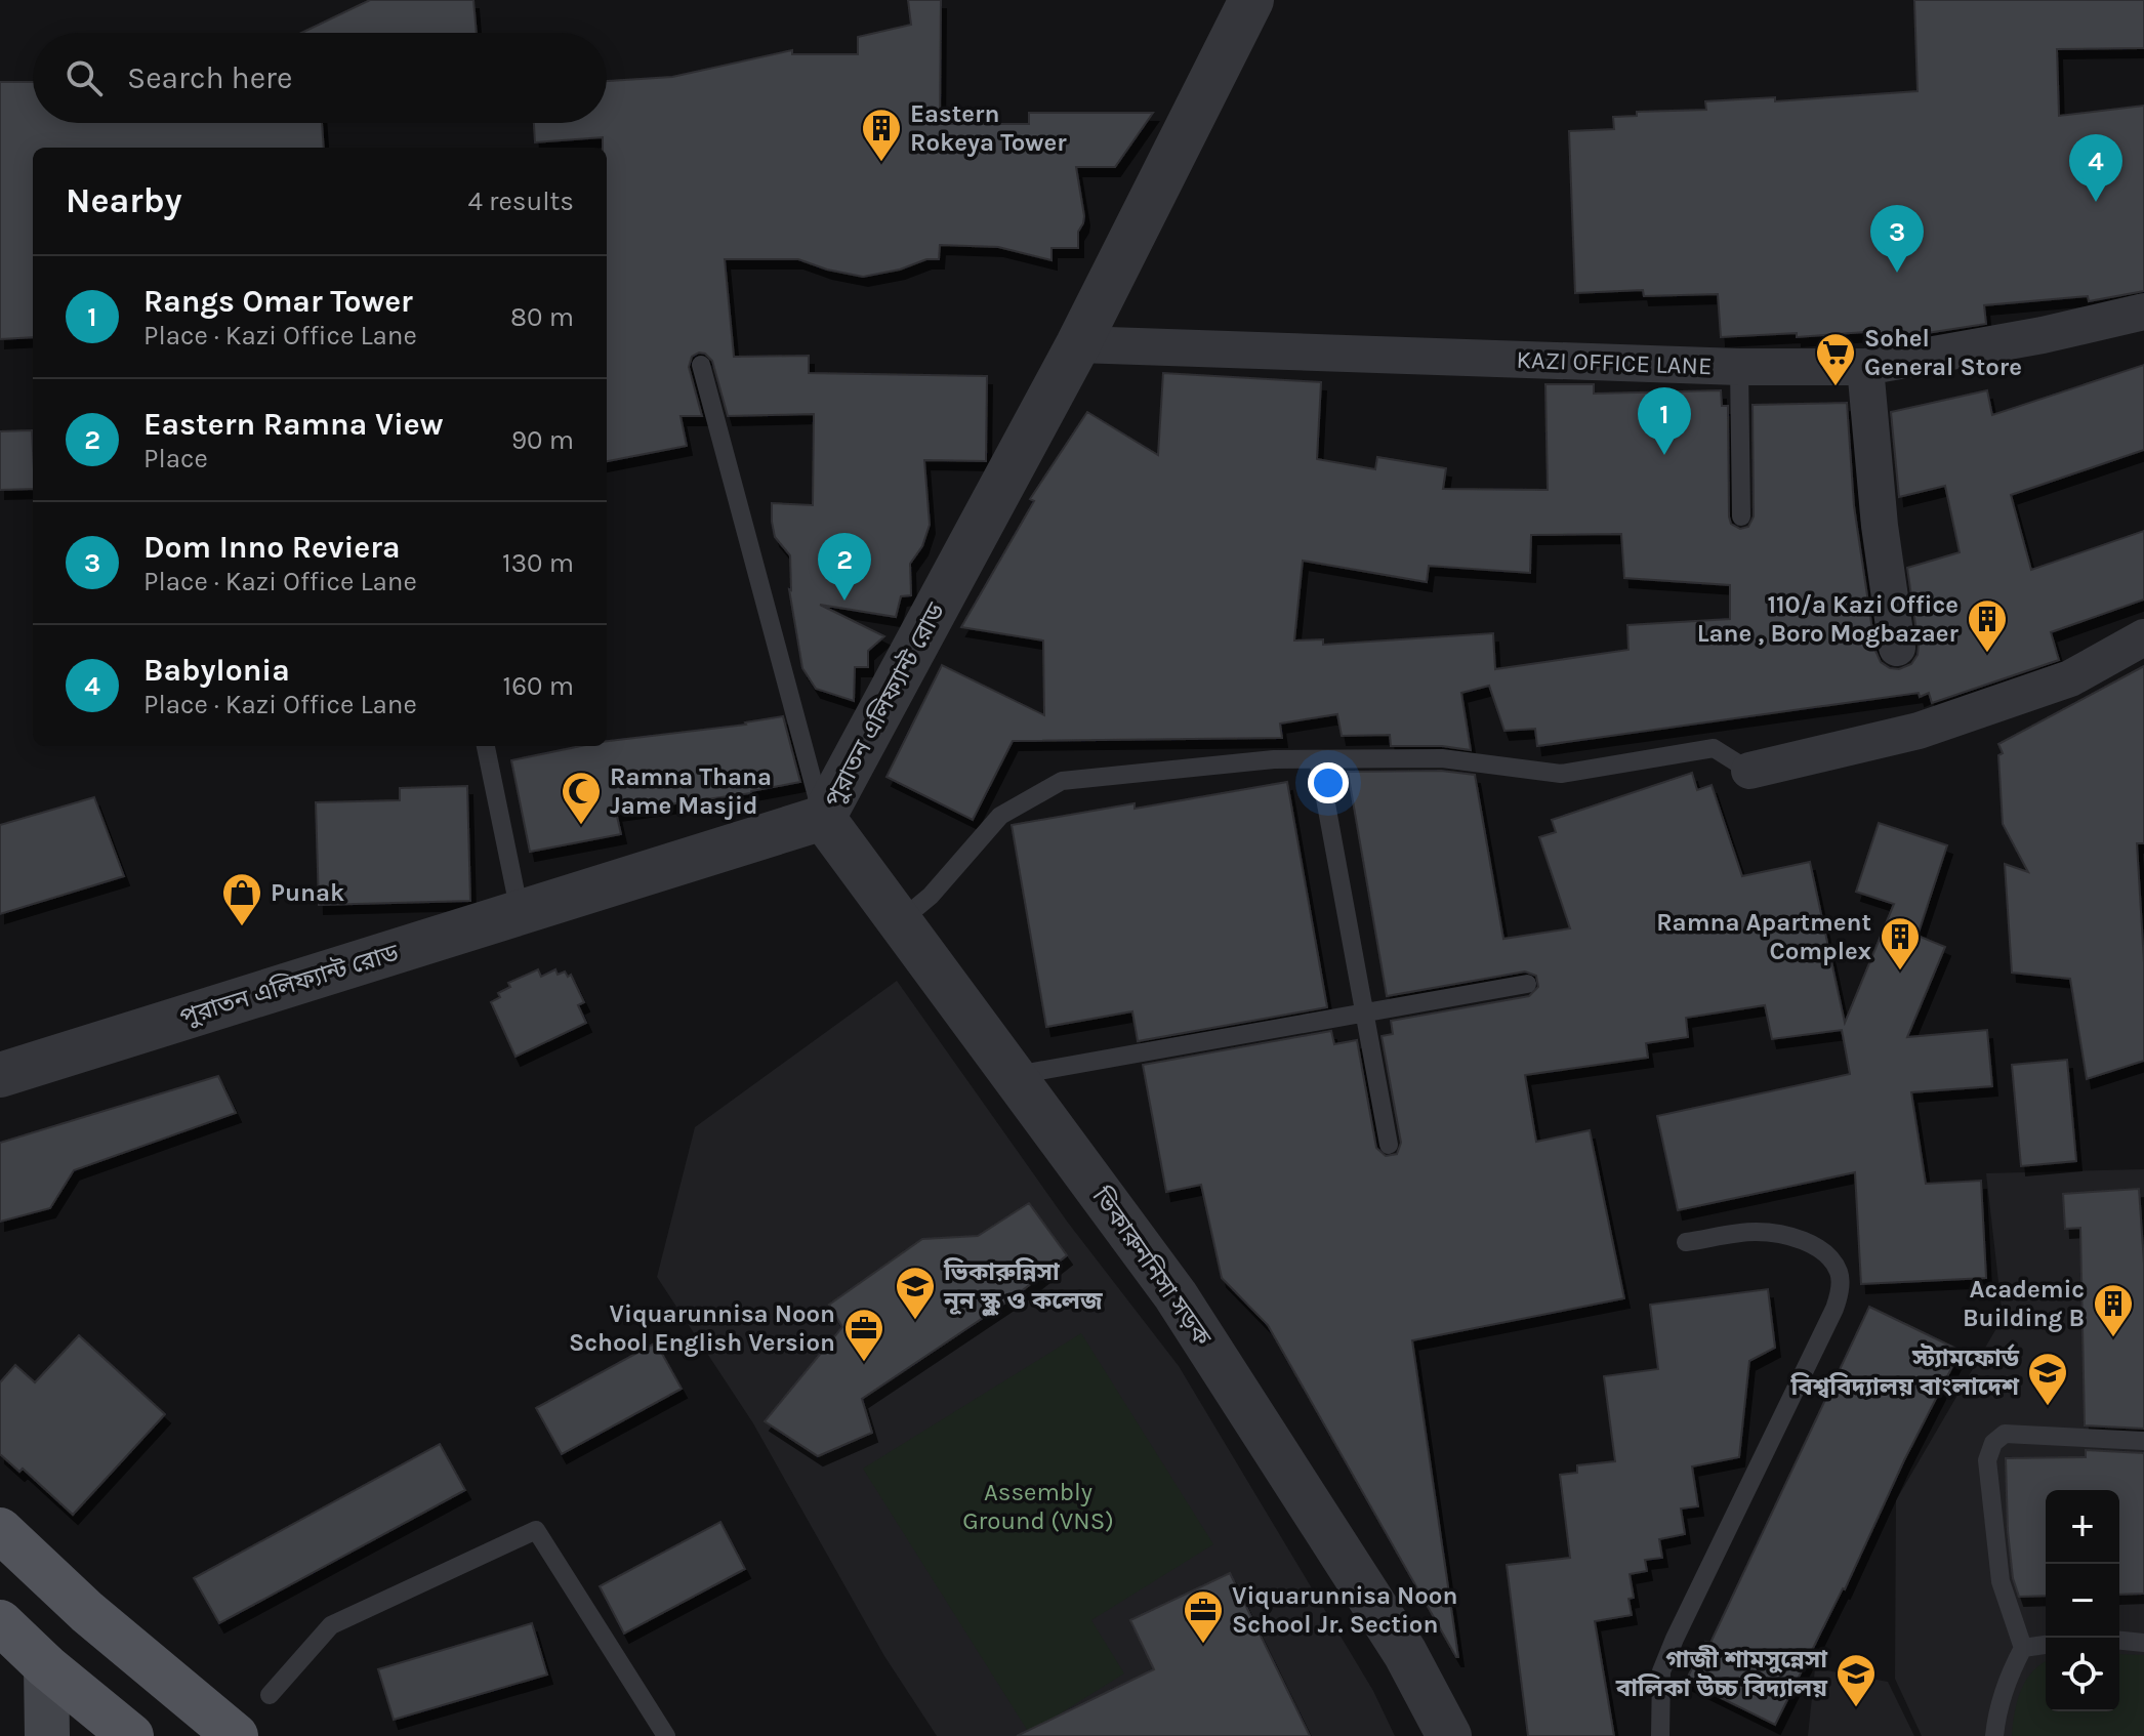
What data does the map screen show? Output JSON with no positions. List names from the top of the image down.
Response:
{
  "streets": {
    "street": ["KAZI OFFICE LANE", "পুরাতন এলিফ্যান্ট রোড", "ভিকারুননিসা সড়ক"]
  },
  "crossings": [
    ["KAZI OFFICE LANE", "পুরাতন এলিফ্যান্ট রোড"],
    ["পুরাতন এলিফ্যান্ট রোড", "ভিকারুননিসা সড়ক"]
  ],
  "parks": ["Assembly Ground (VNS)"],
  "places": {
    "building": [
      "Eastern Rokeya Tower",
      "110/a Kazi Office Lane , Boro Mogbazaer",
      "Ramna Apartment Complex",
      "Academic Building B"
    ],
    "supermarket": ["Sohel General Store"],
    "mosque": ["Ramna Thana Jame Masjid"],
    "shop": ["Punak"],
    "school or university": ["ভিকারুন্নিসা নূন স্কুল ও কলেজ", "স্ট্যামফোর্ড বিশ্ববিদ্যালয় বাংলাদেশ", "গাজী শামসুন্নেসা বালিকা উচ্চ বিদ্যালয়"],
    "office": ["Viquarunnisa Noon School English Version", "Viquarunnisa Noon School Jr. Section"]
  },
  "page": {
    "search": "Search here",
    "pins": [
      "4",
      "3",
      "1",
      "2"
    ],
    "heading": ["Nearby", "4 results"],
    "list": [
      {
        "mark": "1",
        "name": "Rangs Omar Tower",
        "note": "Place · Kazi Office Lane",
        "value": "80 m"
      },
      {
        "mark": "2",
        "name": "Eastern Ramna View",
        "note": "Place",
        "value": "90 m"
      },
      {
        "mark": "3",
        "name": "Dom Inno Reviera",
        "note": "Place · Kazi Office Lane",
        "value": "130 m"
      },
      {
        "mark": "4",
        "name": "Babylonia",
        "note": "Place · Kazi Office Lane",
        "value": "160 m"
      }
    ],
    "map_buttons": ["+", "−"]
  }
}
